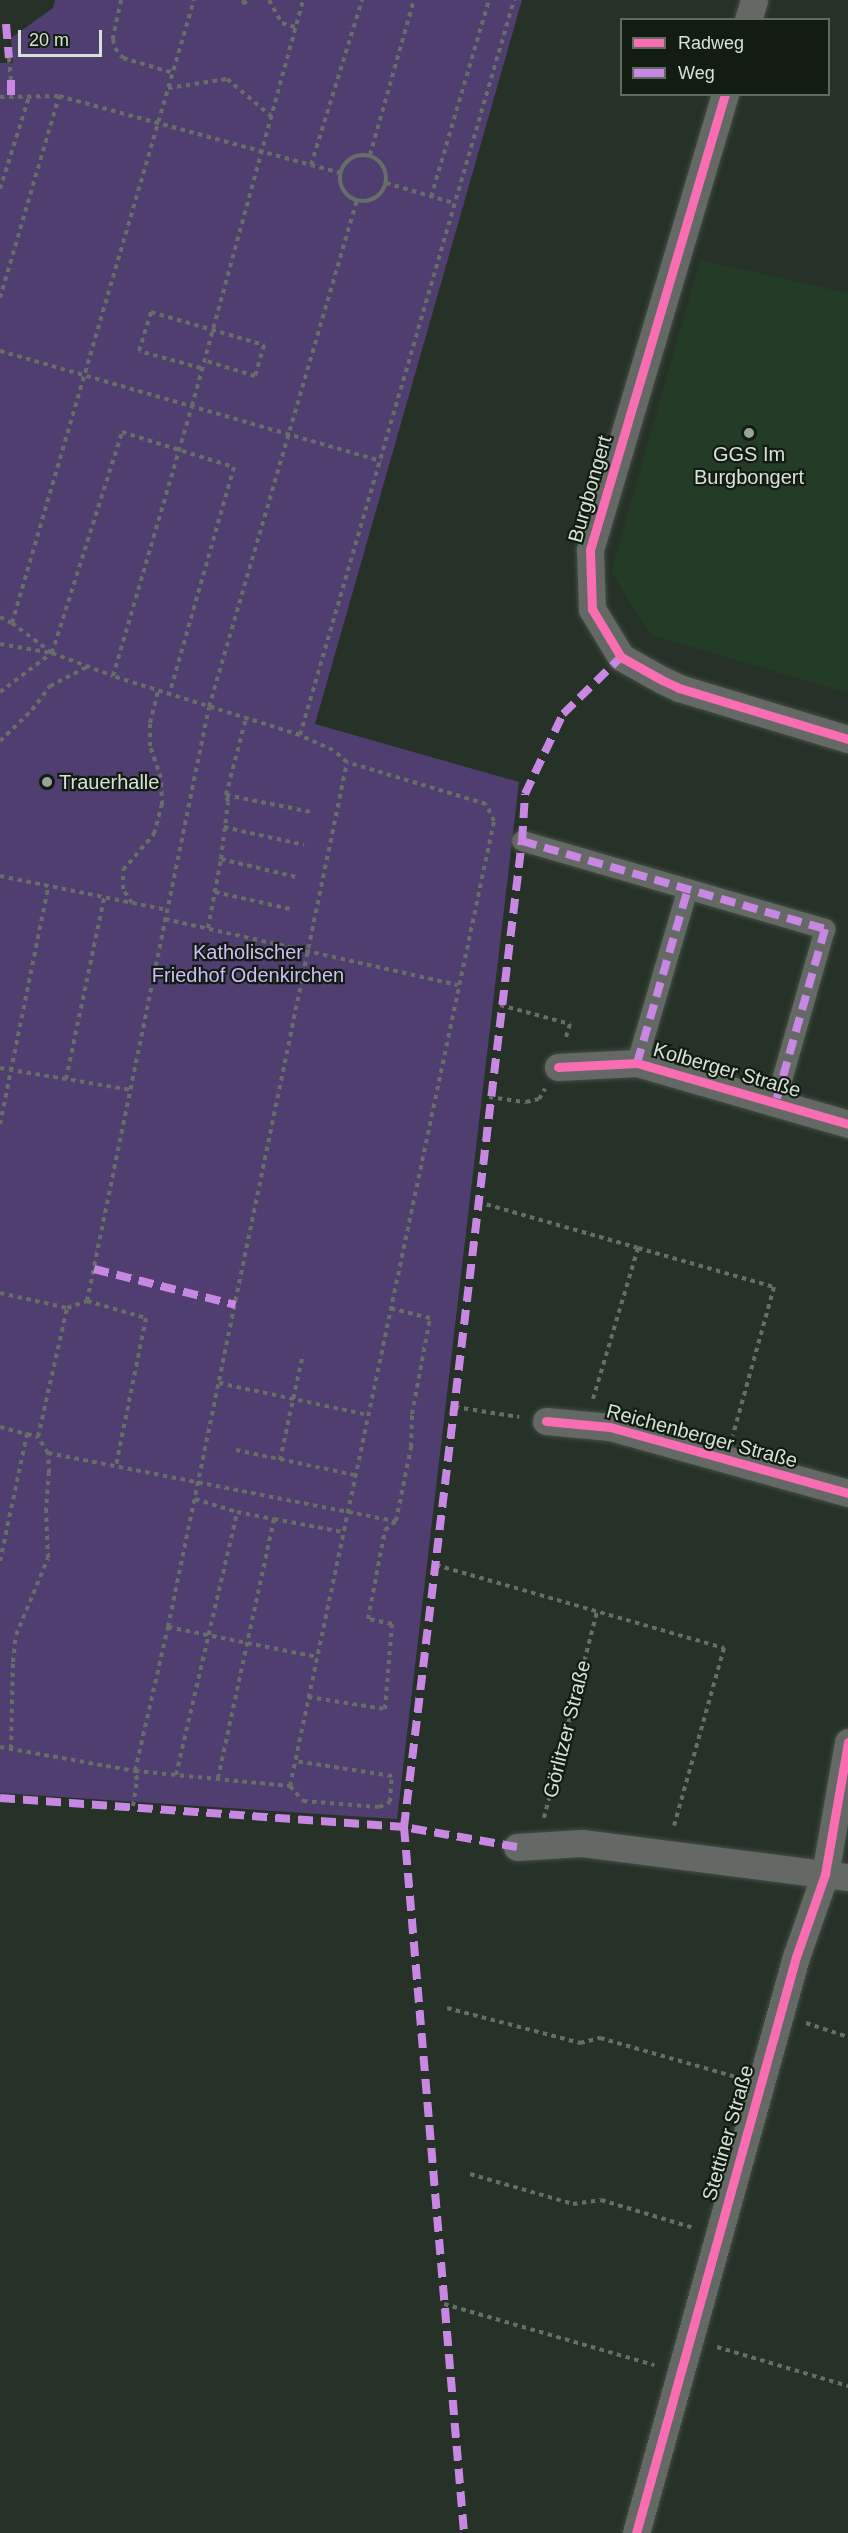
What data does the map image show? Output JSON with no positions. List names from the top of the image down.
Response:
{
  "streets": {
    "street": [
      "Burgbongert",
      "Kolberger Straße",
      "Reichenberger Straße",
      "Stettiner Straße"
    ],
    "path": ["Görlitzer Straße"]
  },
  "parks": ["Katholischer Friedhof Odenkirchen"],
  "places": ["GGS Im Burgbongert", "Trauerhalle"],
  "legend": ["Radweg", "Weg"],
  "scale_bar": "20 m"
}
